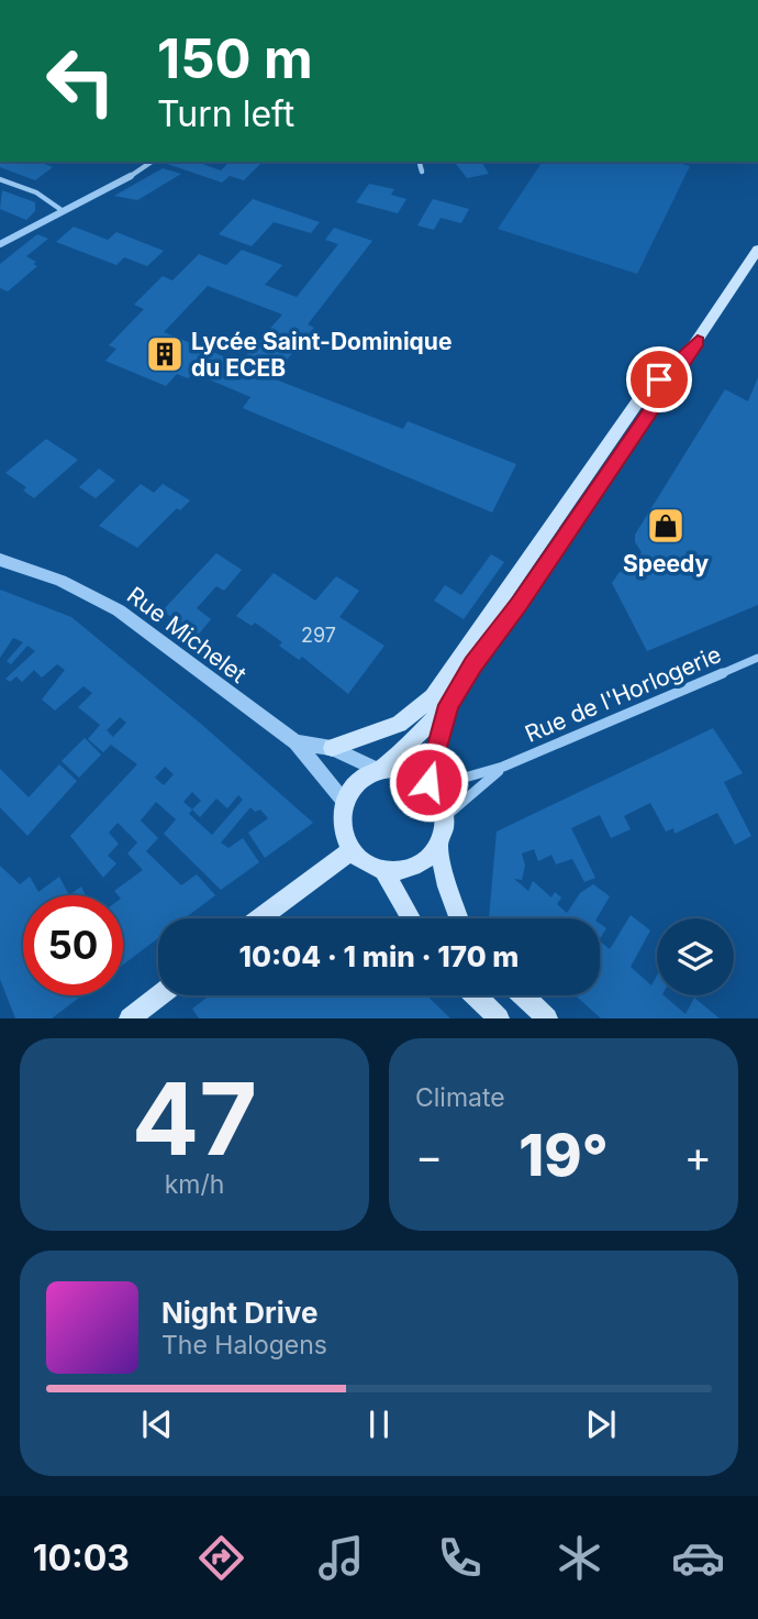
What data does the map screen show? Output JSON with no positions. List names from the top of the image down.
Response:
{
  "streets": {
    "street": ["Rue Michelet", "Rue de l'Horlogerie"]
  },
  "crossings": [
    ["Rue Michelet", "Rue de l'Horlogerie"]
  ],
  "places": {
    "building": ["Lycée Saint-Dominique du ECEB"],
    "shop": ["Speedy"]
  },
  "house_numbers": ["297"],
  "page": {
    "turn": ["150 m", "Turn left"],
    "limit": "50",
    "trip": "10:04 · 1 min · 170 m",
    "tile": [
      ["47", "km/h"],
      "Climate"
    ],
    "heat": ["−", "19°", "+"],
    "song": ["Night Drive", "The Halogens"],
    "tabs": "10:03"
  }
}
